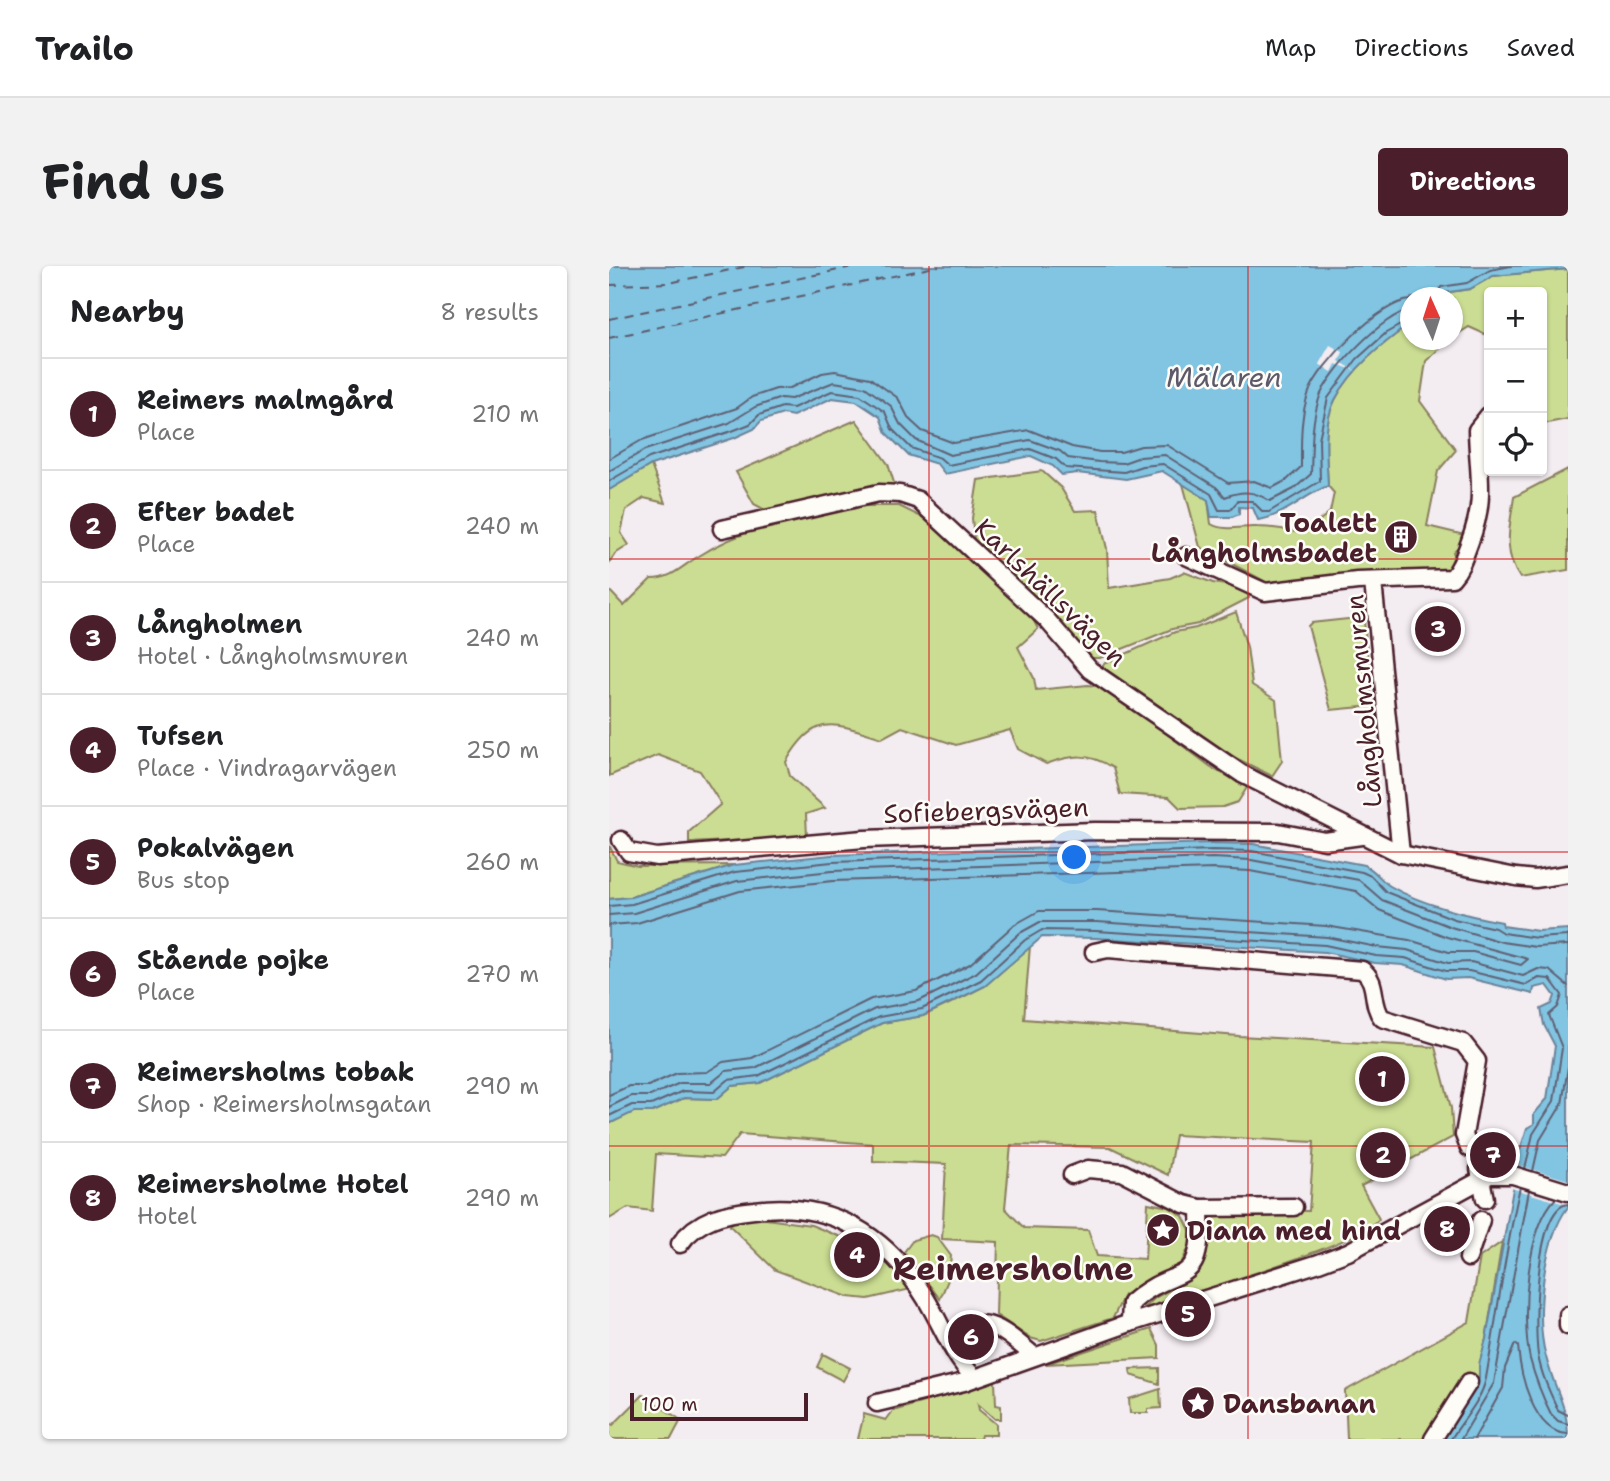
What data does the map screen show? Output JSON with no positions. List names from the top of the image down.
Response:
{
  "streets": {
    "street": ["Karlshällsvägen", "Långholmsmuren", "Sofiebergsvägen"]
  },
  "crossings": [
    ["Karlshällsvägen", "Långholmsmuren"],
    ["Karlshällsvägen", "Sofiebergsvägen"]
  ],
  "districts": ["Reimersholme"],
  "water": ["Mälaren"],
  "places": {
    "building": ["Toalett Långholmsbadet"],
    "place": ["Diana med hind", "Dansbanan"]
  },
  "scale_bar": "100 m",
  "north": "top",
  "page": {
    "header": "Trailo",
    "nav": ["Map", "Directions", "Saved"],
    "buttons": "Directions",
    "title": "Find us",
    "heading": ["Nearby", "8 results"],
    "map_buttons": ["+", "−"],
    "list": [
      {
        "mark": "1",
        "name": "Reimers malmgård",
        "note": "Place",
        "value": "210 m"
      },
      {
        "mark": "2",
        "name": "Efter badet",
        "note": "Place",
        "value": "240 m"
      },
      {
        "mark": "3",
        "name": "Långholmen",
        "note": "Hotel · Långholmsmuren",
        "value": "240 m"
      },
      {
        "mark": "4",
        "name": "Tufsen",
        "note": "Place · Vindragarvägen",
        "value": "250 m"
      },
      {
        "mark": "5",
        "name": "Pokalvägen",
        "note": "Bus stop",
        "value": "260 m"
      },
      {
        "mark": "6",
        "name": "Stående pojke",
        "note": "Place",
        "value": "270 m"
      },
      {
        "mark": "7",
        "name": "Reimersholms tobak",
        "note": "Shop · Reimersholmsgatan",
        "value": "290 m"
      },
      {
        "mark": "8",
        "name": "Reimersholme Hotel",
        "note": "Hotel",
        "value": "290 m"
      }
    ],
    "pins": [
      "3",
      "1",
      "2",
      "7",
      "8",
      "4",
      "5",
      "6"
    ],
    "scale": "100 m"
  }
}
